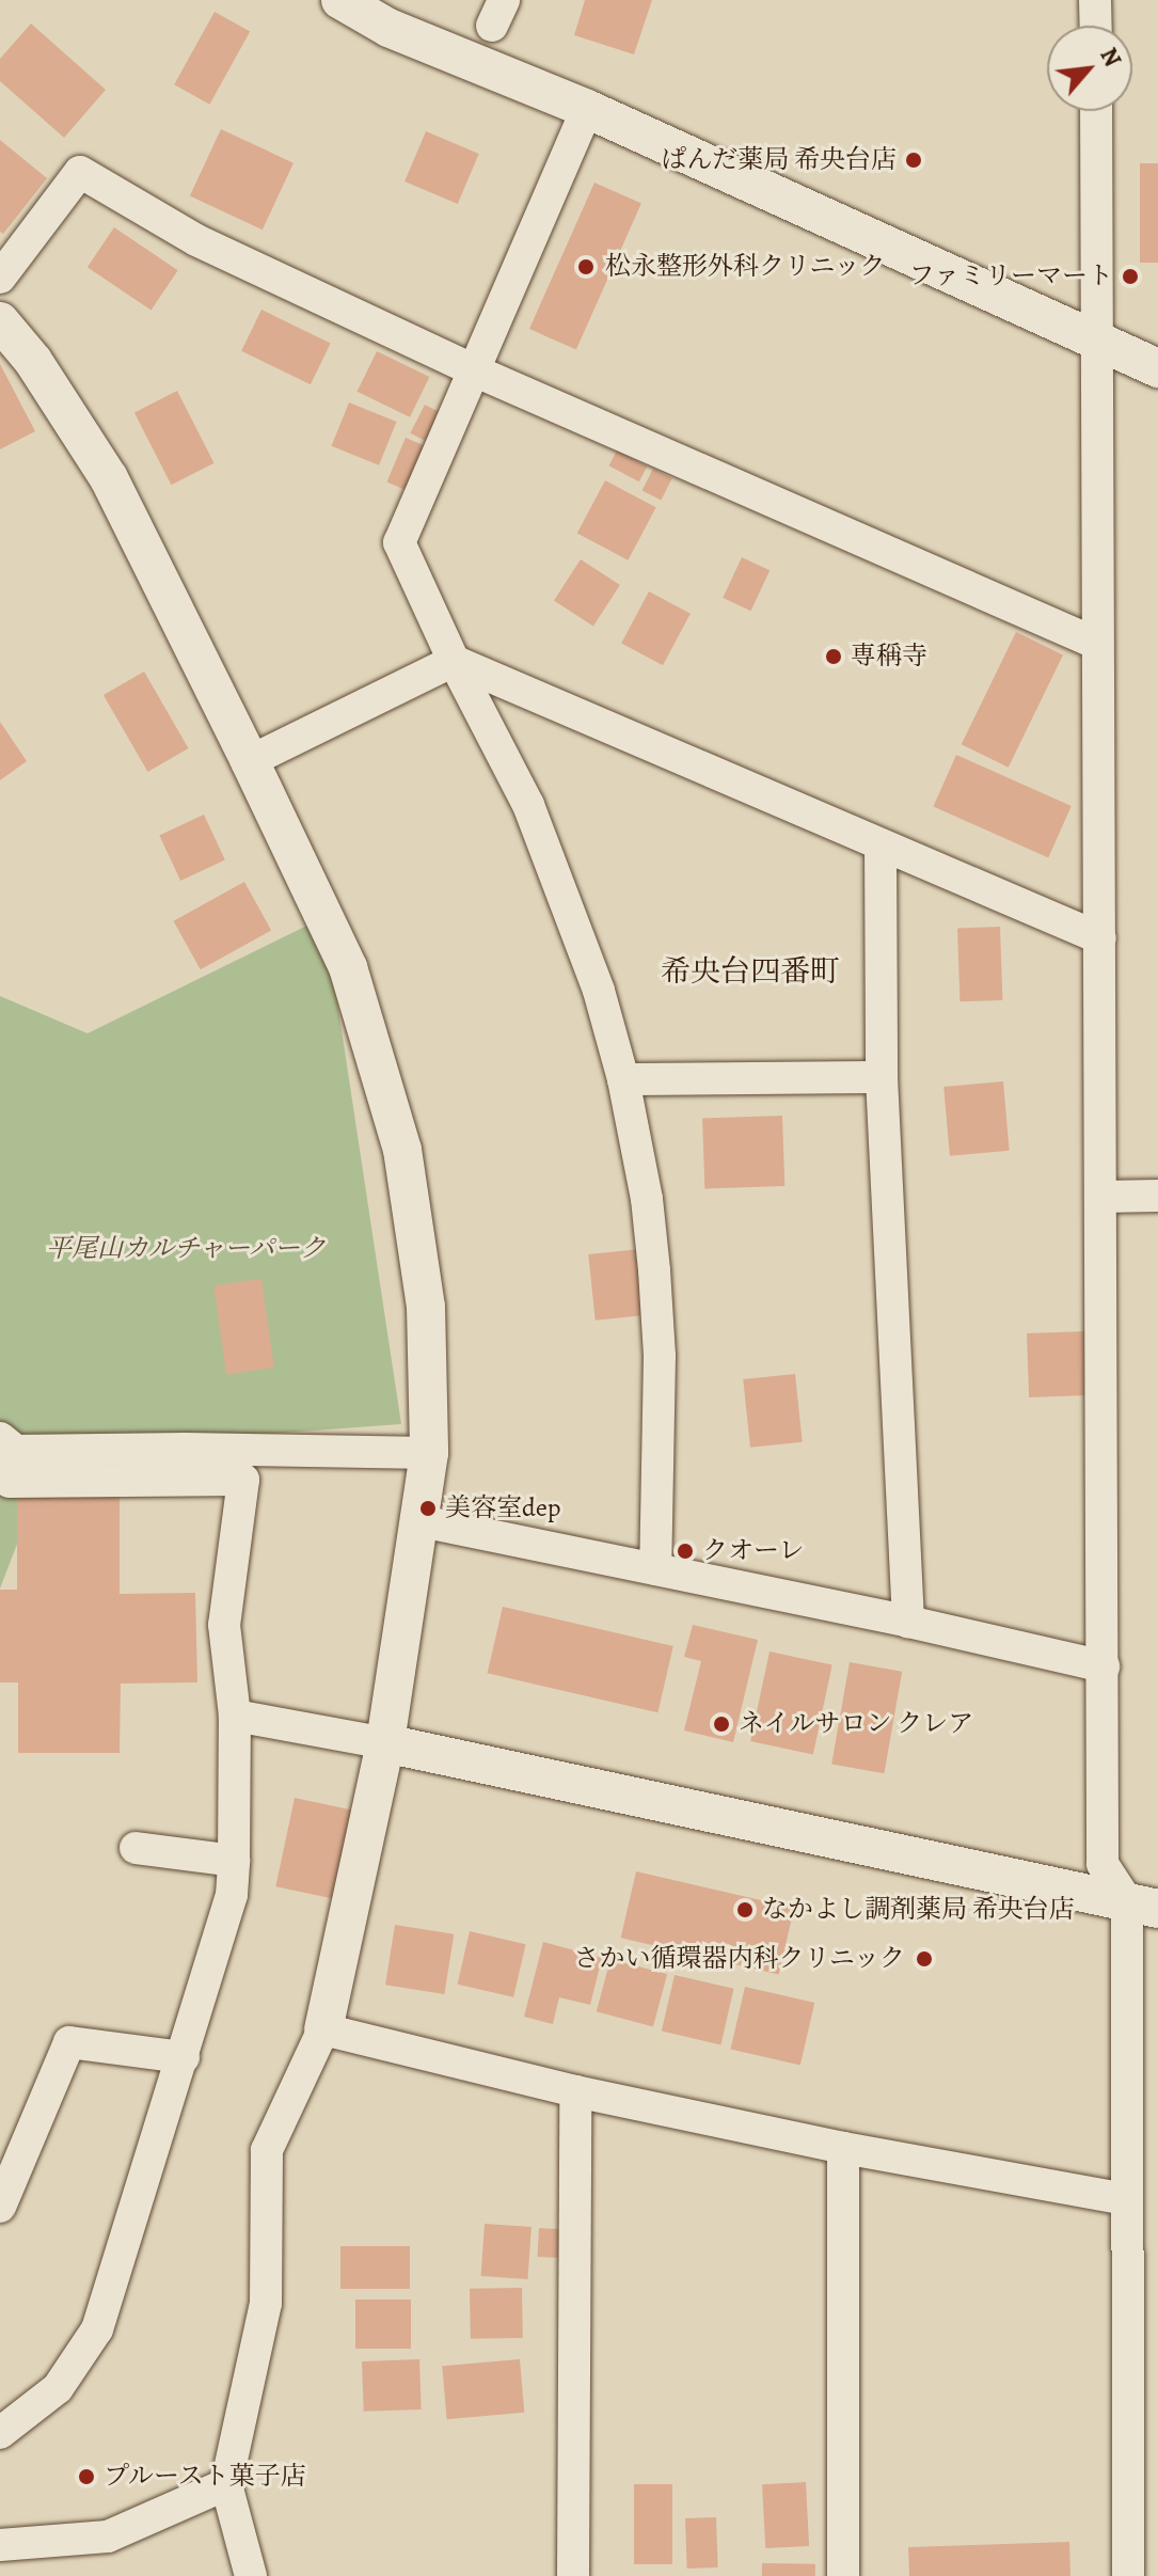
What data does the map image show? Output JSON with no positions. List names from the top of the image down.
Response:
{
  "districts": ["希央台四番町"],
  "parks": ["平尾山カルチャーパーク"],
  "places": [
    "ぱんだ薬局 希央台店",
    "松永整形外科クリニック",
    "ファミリーマート",
    "専稱寺",
    "美容室dep",
    "クオーレ",
    "ネイルサロン クレア",
    "なかよし調剤薬局 希央台店",
    "さかい循環器内科クリニック",
    "プルースト菓子店"
  ],
  "north": "top right"
}
